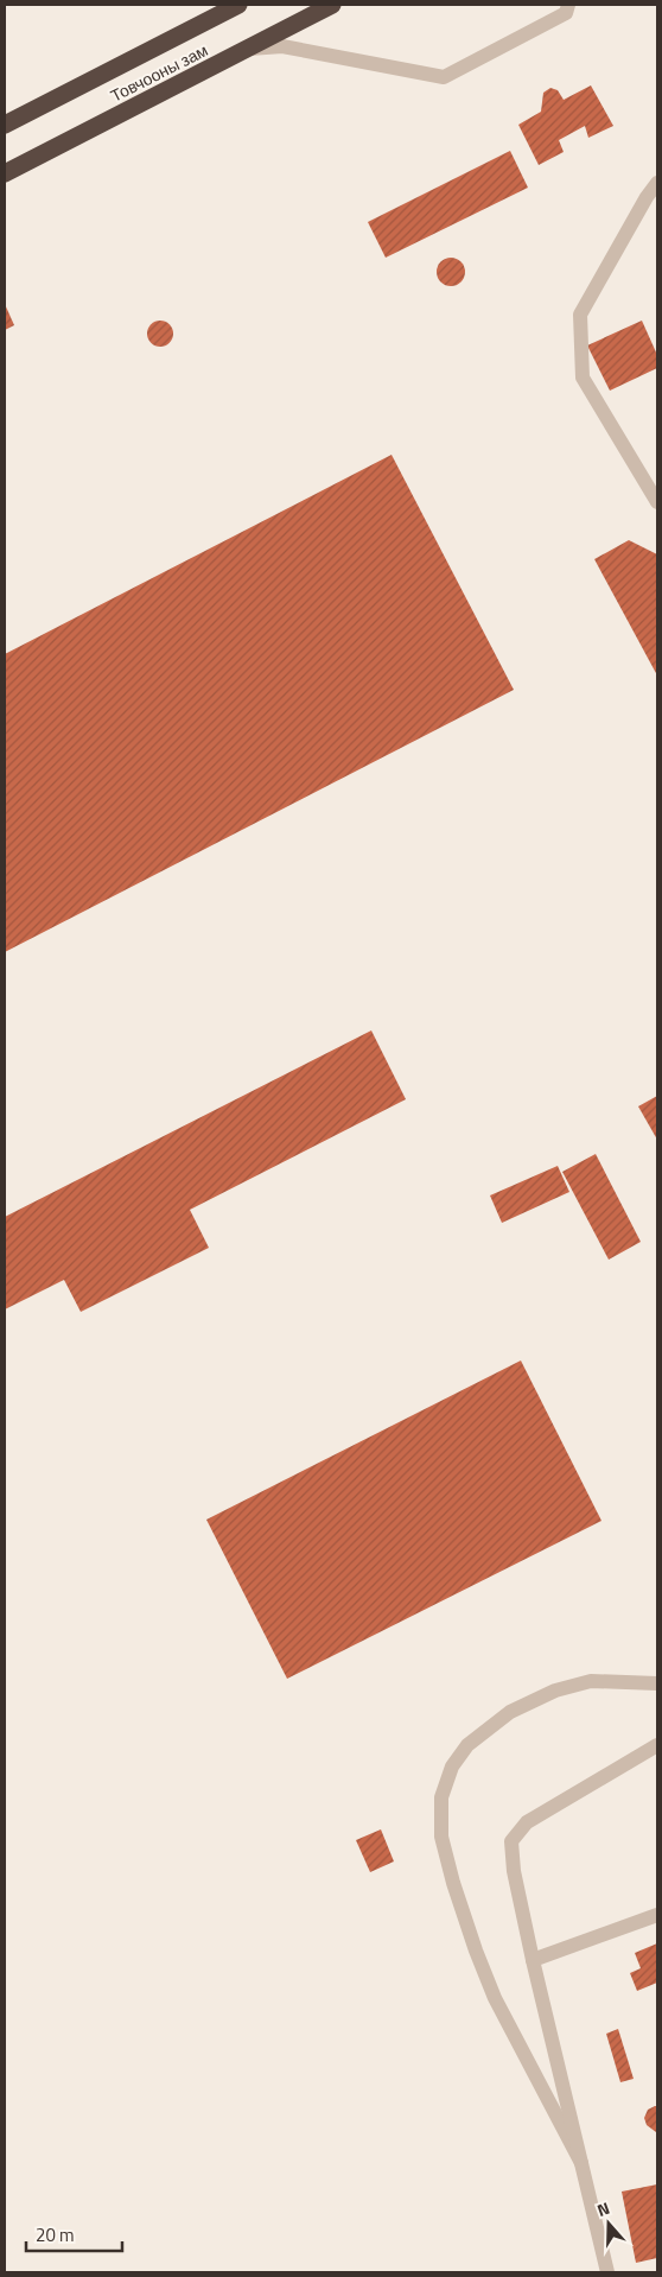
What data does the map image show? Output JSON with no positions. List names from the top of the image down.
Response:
{
  "streets": {
    "highway": ["Товчооны зам"]
  },
  "scale_bar": "20 m",
  "north": "top"
}
